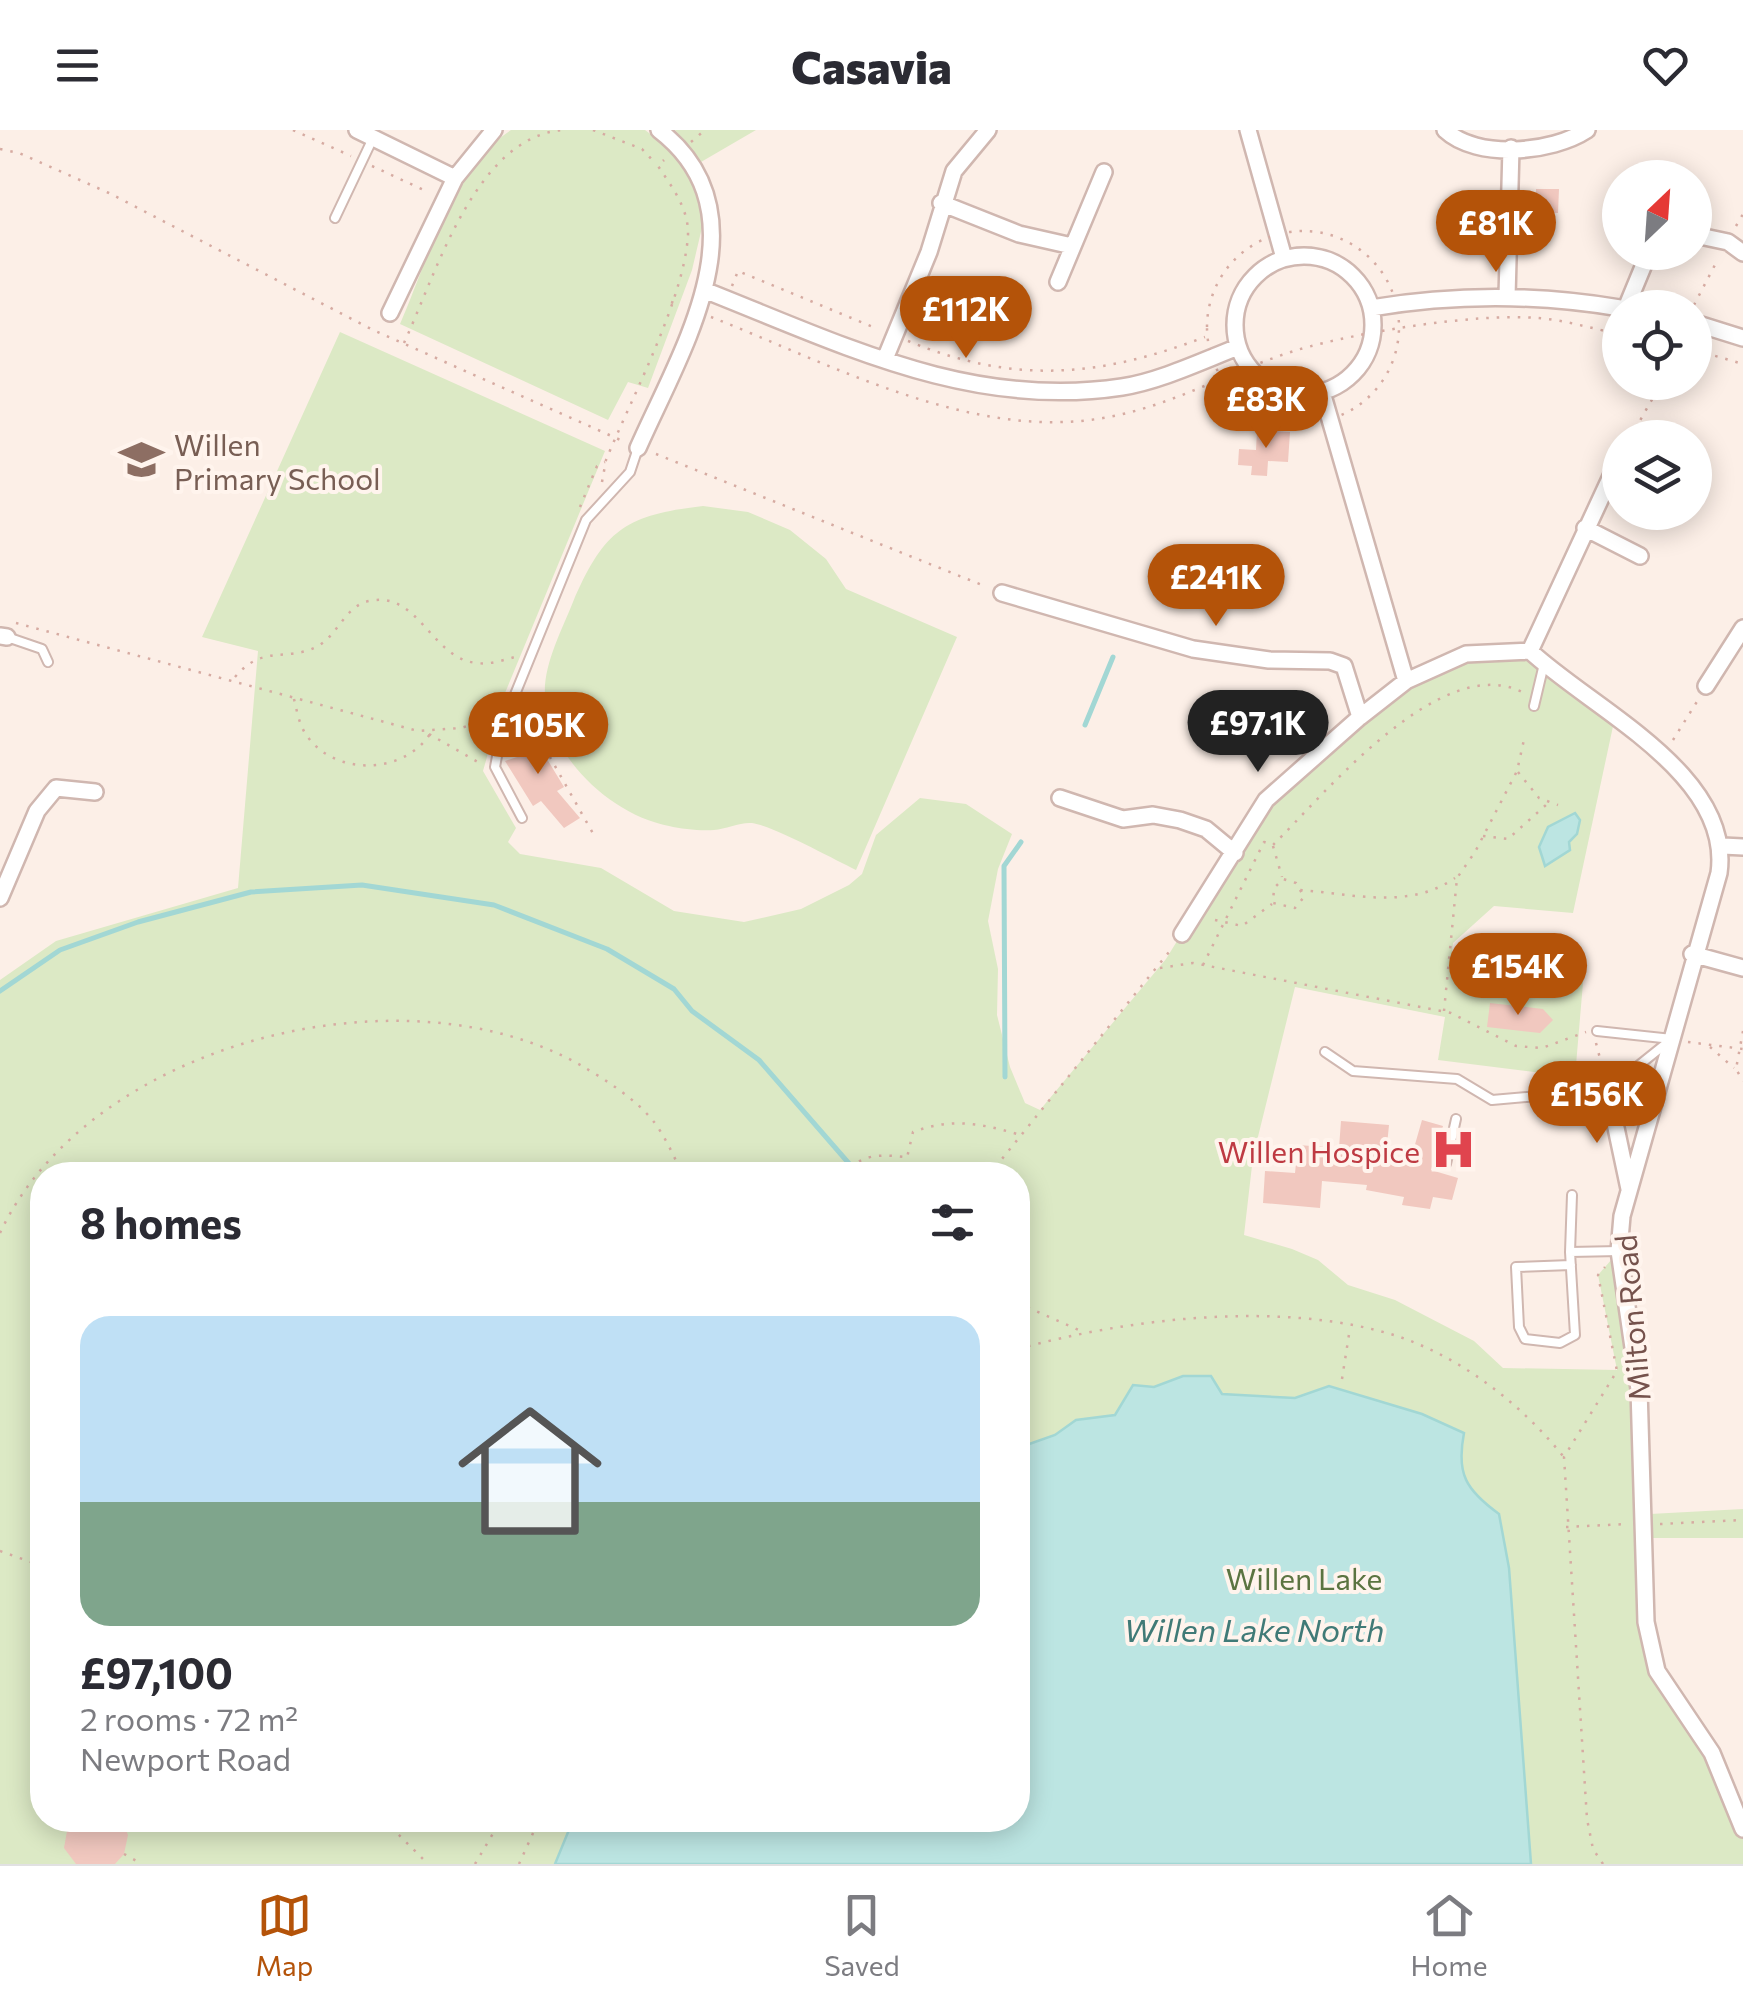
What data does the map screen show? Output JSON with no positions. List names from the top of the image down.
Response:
{
  "streets": {
    "street": ["Milton Road"]
  },
  "water": ["Willen Lake North"],
  "parks": ["Willen Lake"],
  "places": {
    "school or university": ["Willen Primary School"],
    "hospital": ["Willen Hospice"]
  },
  "north": "top right",
  "page": {
    "header": "Casavia",
    "price": [
      "£81K",
      "£112K",
      "£83K",
      "£241K",
      "£97.1K",
      "£105K",
      "£154K",
      "£156K"
    ],
    "heading": "8 homes",
    "list": [
      {
        "name": "£97,100",
        "note": "2 rooms · 72 m² · Newport Road"
      }
    ],
    "tabs": ["Map", "Saved", "Home"]
  }
}
